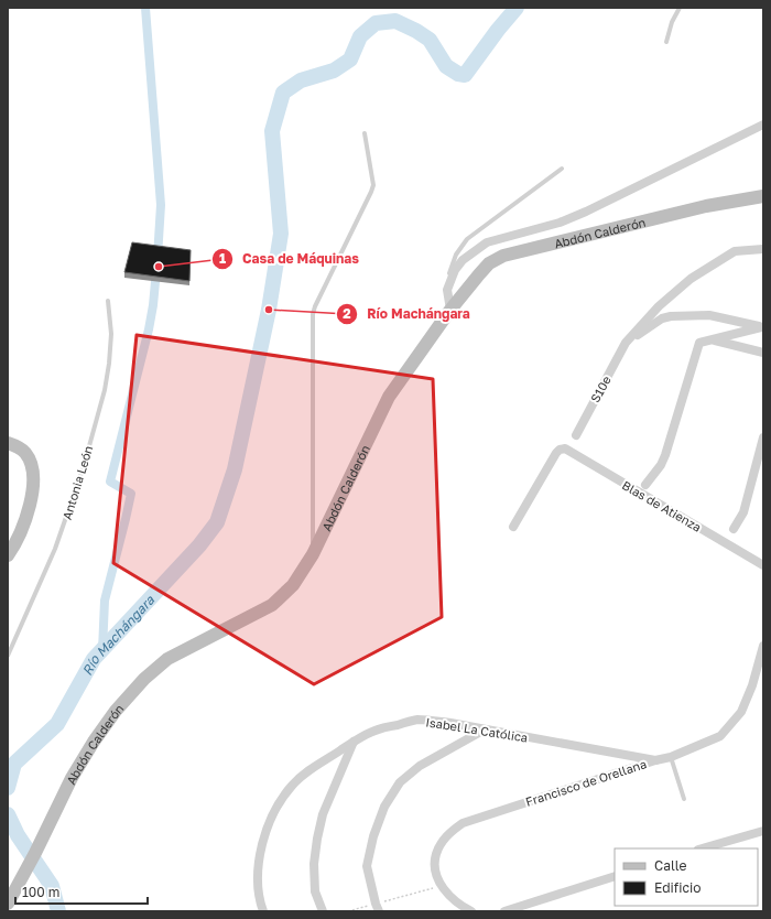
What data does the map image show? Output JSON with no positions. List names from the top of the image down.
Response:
{
  "streets": {
    "street": [
      "Abdón Calderón",
      "S10e",
      "Blas de Atienza",
      "Isabel La Católica",
      "Francisco de Orellana"
    ],
    "lane": ["Antonia León"]
  },
  "crossings": [
    ["Isabel La Católica", "Francisco de Orellana"]
  ],
  "water": ["Río Machángara"],
  "places": ["Casa de Máquinas", "Río Machángara"],
  "legend": ["Calle", "Edificio"],
  "scale_bar": "100 m"
}
